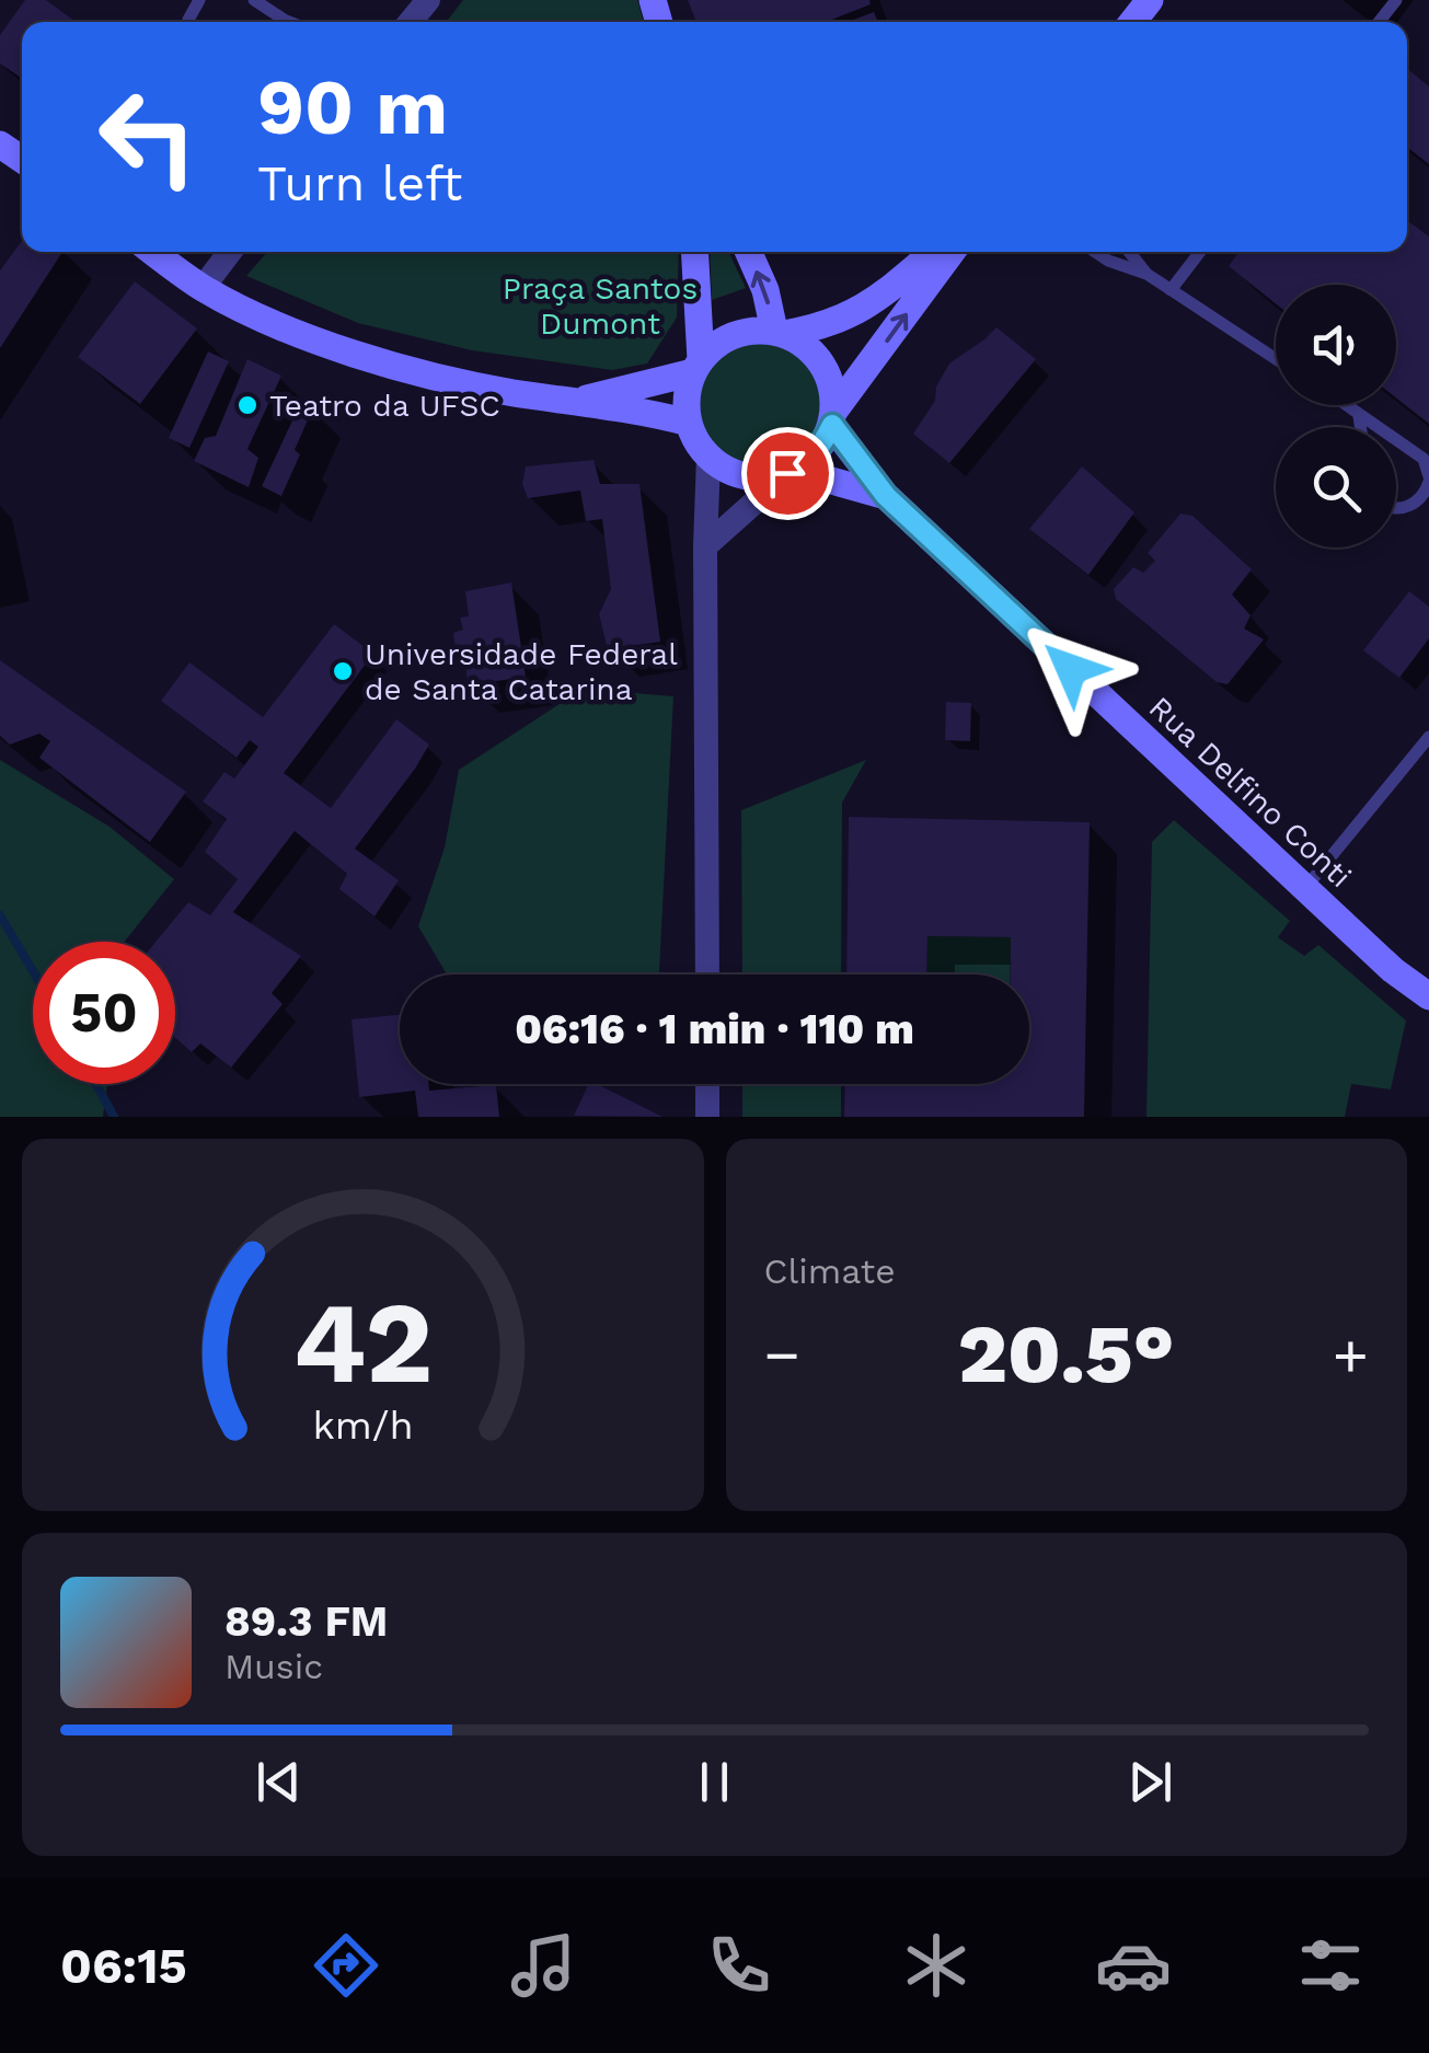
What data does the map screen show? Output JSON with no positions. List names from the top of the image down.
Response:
{
  "streets": {
    "main road": ["Rua Delfino Conti"]
  },
  "parks": ["Praça Santos Dumont"],
  "places": ["Teatro da UFSC", "Universidade Federal de Santa Catarina"],
  "page": {
    "turn": ["90 m", "Turn left"],
    "limit": "50",
    "trip": "06:16 · 1 min · 110 m",
    "tile": "Climate",
    "heat": ["−", "20.5°", "+"],
    "song": ["89.3 FM", "Music"],
    "tabs": "06:15",
    "gauge": ["42", "km/h"]
  }
}
